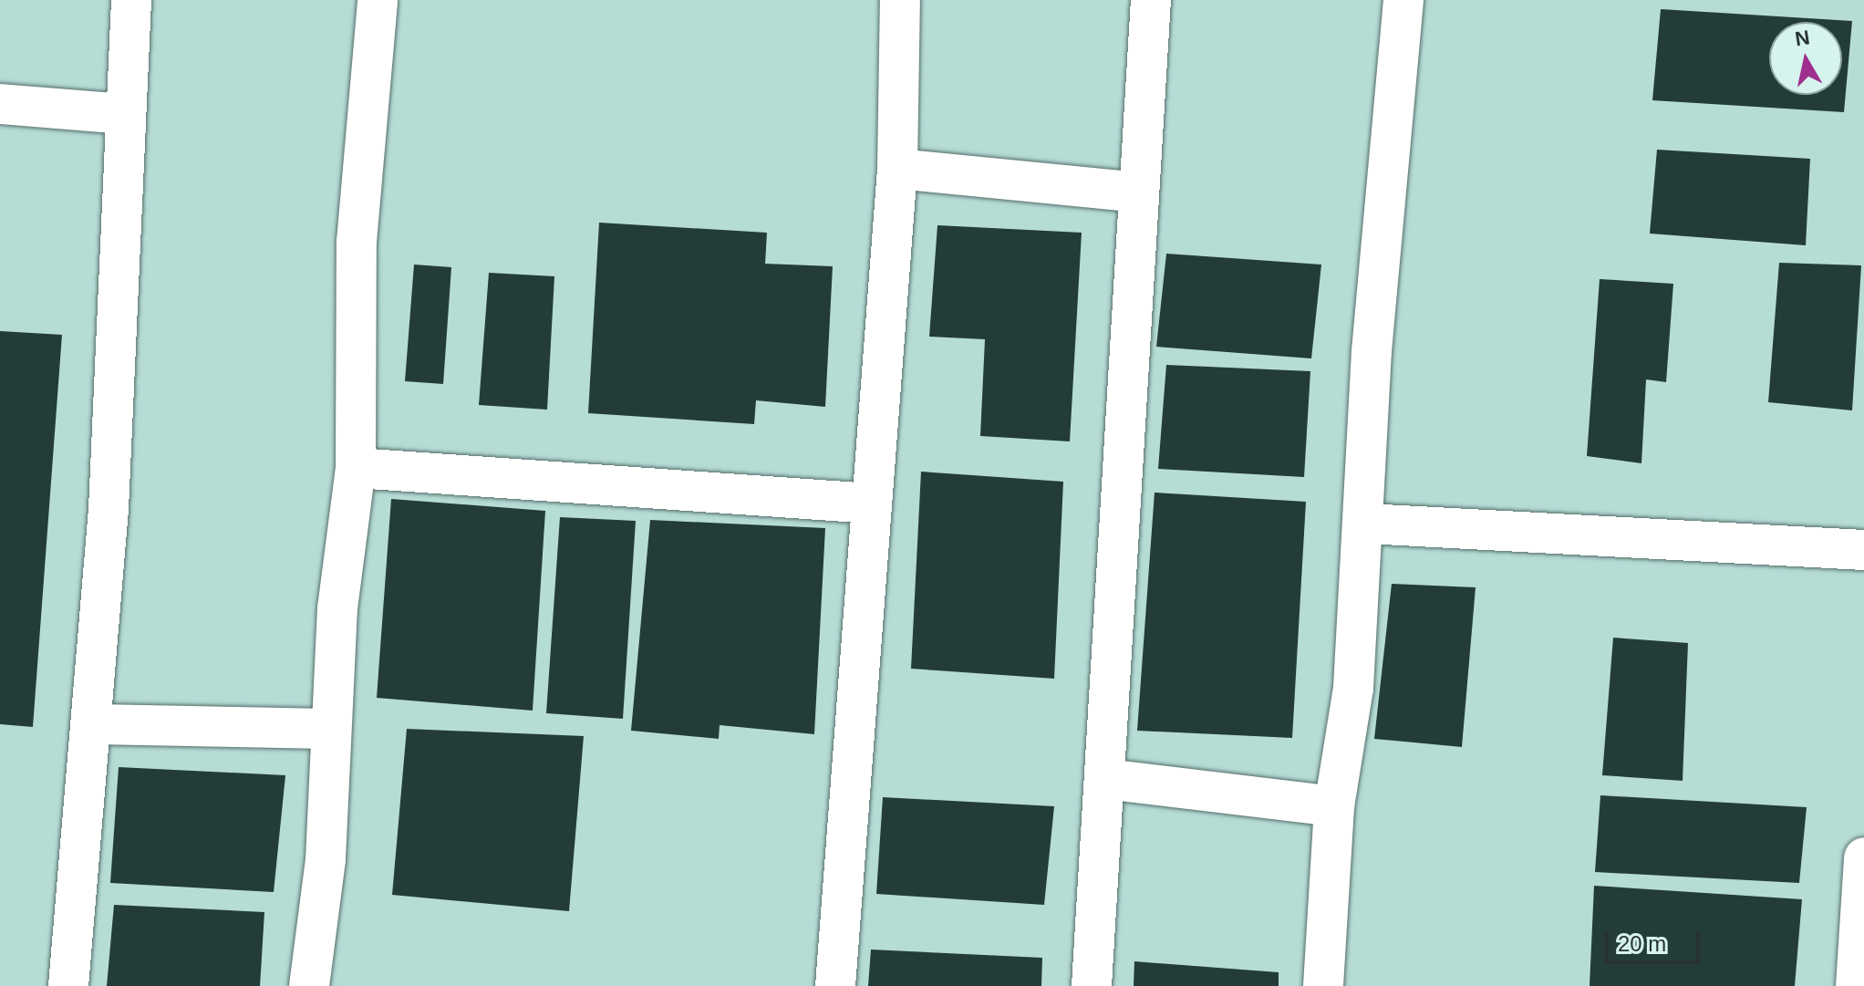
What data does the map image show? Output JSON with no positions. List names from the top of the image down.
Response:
{
  "scale_bar": "20 m",
  "north": "top"
}
